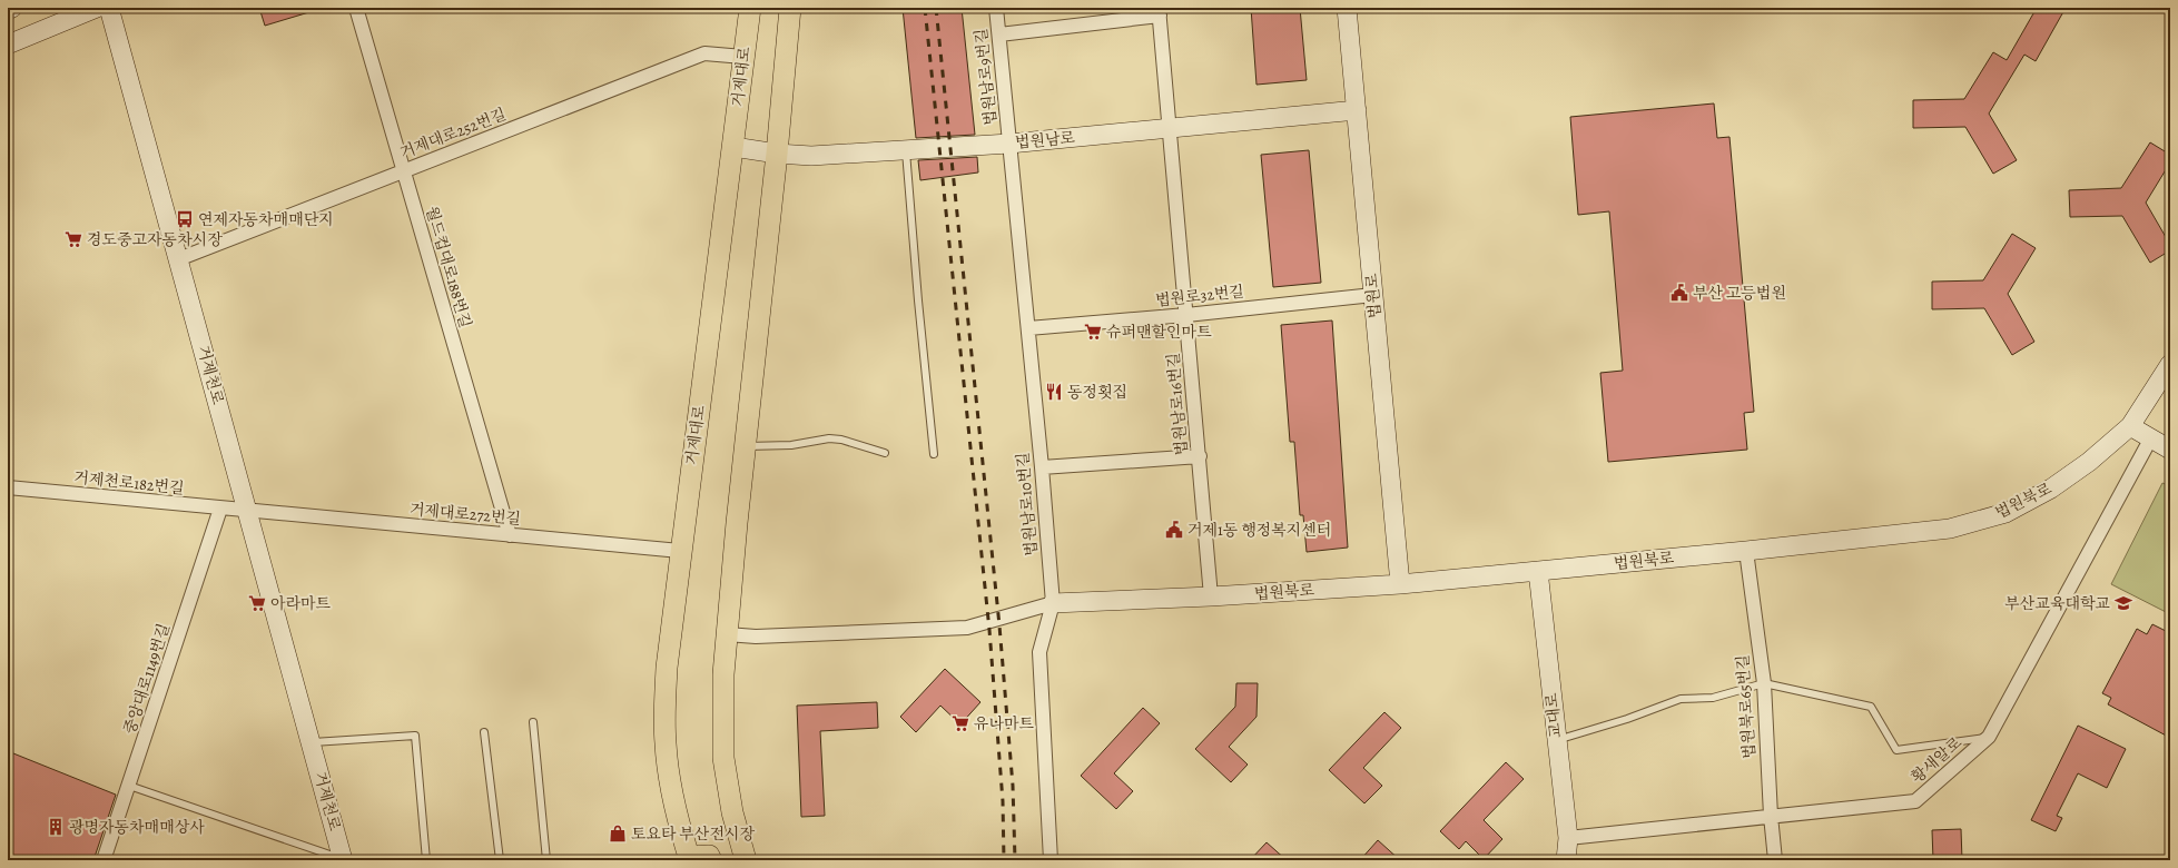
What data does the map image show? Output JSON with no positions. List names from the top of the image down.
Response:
{
  "streets": {
    "main road": [
      "거제대로",
      "법원남로",
      "법원로",
      "거제천로",
      "법원북로",
      "교대로"
    ],
    "street": [
      "법원남로9번길",
      "거제대로252번길",
      "월드컵대로188번길",
      "법원로32번길",
      "법원남로16번길",
      "거제천로182번길",
      "법원남로10번길",
      "거제대로272번길",
      "중앙대로1149번길",
      "법원북로65번길",
      "황새알로"
    ]
  },
  "crossings": [
    ["거제대로", "거제대로252번길"],
    ["거제대로", "법원남로"],
    ["거제대로", "거제대로272번길"],
    ["법원남로9번길", "법원남로"],
    ["법원남로9번길", "법원남로10번길"],
    ["거제대로252번길", "월드컵대로188번길"],
    ["거제대로252번길", "거제천로"],
    ["법원남로", "법원로"],
    ["법원남로", "법원남로16번길"],
    ["법원남로", "법원남로10번길"],
    ["월드컵대로188번길", "거제대로272번길"],
    ["법원로32번길", "법원로"],
    ["법원로32번길", "법원남로16번길"],
    ["법원로32번길", "법원남로10번길"],
    ["법원로", "법원북로"],
    ["거제천로", "거제천로182번길"],
    ["거제천로", "거제대로272번길"],
    ["법원남로16번길", "법원북로"],
    ["거제천로182번길", "거제대로272번길"],
    ["거제천로182번길", "중앙대로1149번길"],
    ["법원북로", "법원남로10번길"],
    ["법원북로", "법원북로65번길"],
    ["법원북로", "교대로"],
    ["법원북로65번길", "황새알로"],
    ["교대로", "황새알로"]
  ],
  "places": {
    "bus stop": ["연제자동차매매단지"],
    "supermarket": [
      "경도중고자동차시장",
      "슈퍼맨할인마트",
      "아라마트",
      "유나마트"
    ],
    "public building": ["부산 고등법원", "거제1동 행정복지센터"],
    "restaurant": ["동정횟집"],
    "school or university": ["부산교육대학교"],
    "building": ["광명자동차매매상사"],
    "shop": ["토요타 부산전시장"]
  }
}
